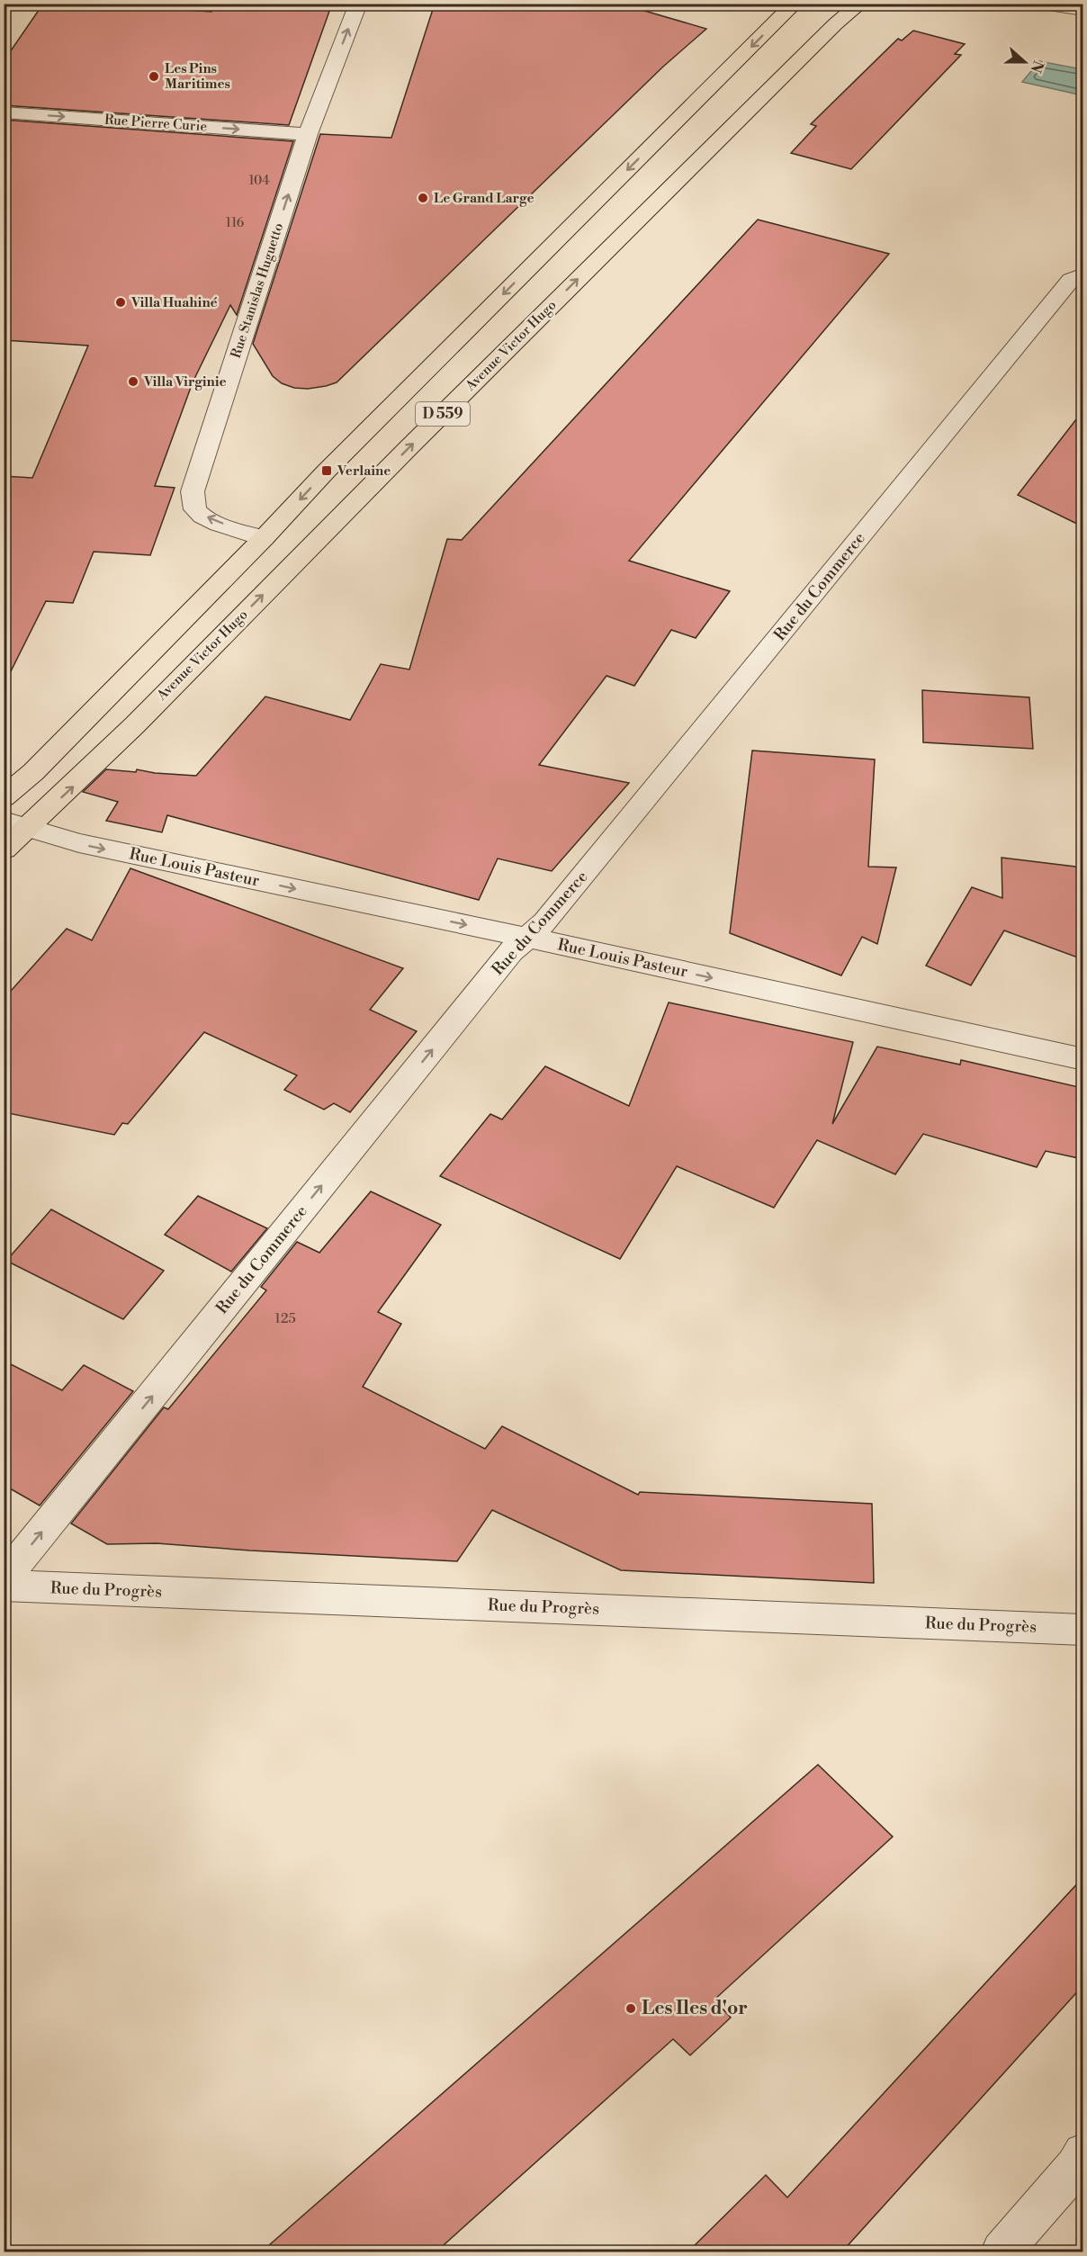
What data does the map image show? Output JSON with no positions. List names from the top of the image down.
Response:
{
  "streets": {
    "main road": ["Avenue Victor Hugo", "D 559"],
    "street": [
      "Rue Pierre Curie",
      "Rue Stanislas Huguetto",
      "Rue du Commerce",
      "Rue Louis Pasteur",
      "Rue du Progrès"
    ]
  },
  "crossings": [
    ["Rue Pierre Curie", "Rue Stanislas Huguetto"],
    ["Rue Stanislas Huguetto", "D 559"],
    ["Avenue Victor Hugo", "Rue Louis Pasteur"],
    ["Rue du Commerce", "Rue Louis Pasteur"]
  ],
  "one_way": [
    "Rue Pierre Curie",
    "Rue Stanislas Huguetto",
    "Rue du Commerce",
    "Rue Louis Pasteur"
  ],
  "places": {
    "other": [
      "Les Pins Maritimes",
      "Le Grand Large",
      "Villa Huahiné",
      "Villa Virginie",
      "Les Iles d'or"
    ],
    "transit": ["Verlaine"]
  },
  "house_numbers": ["104", "116", "125"],
  "north": "right"
}
